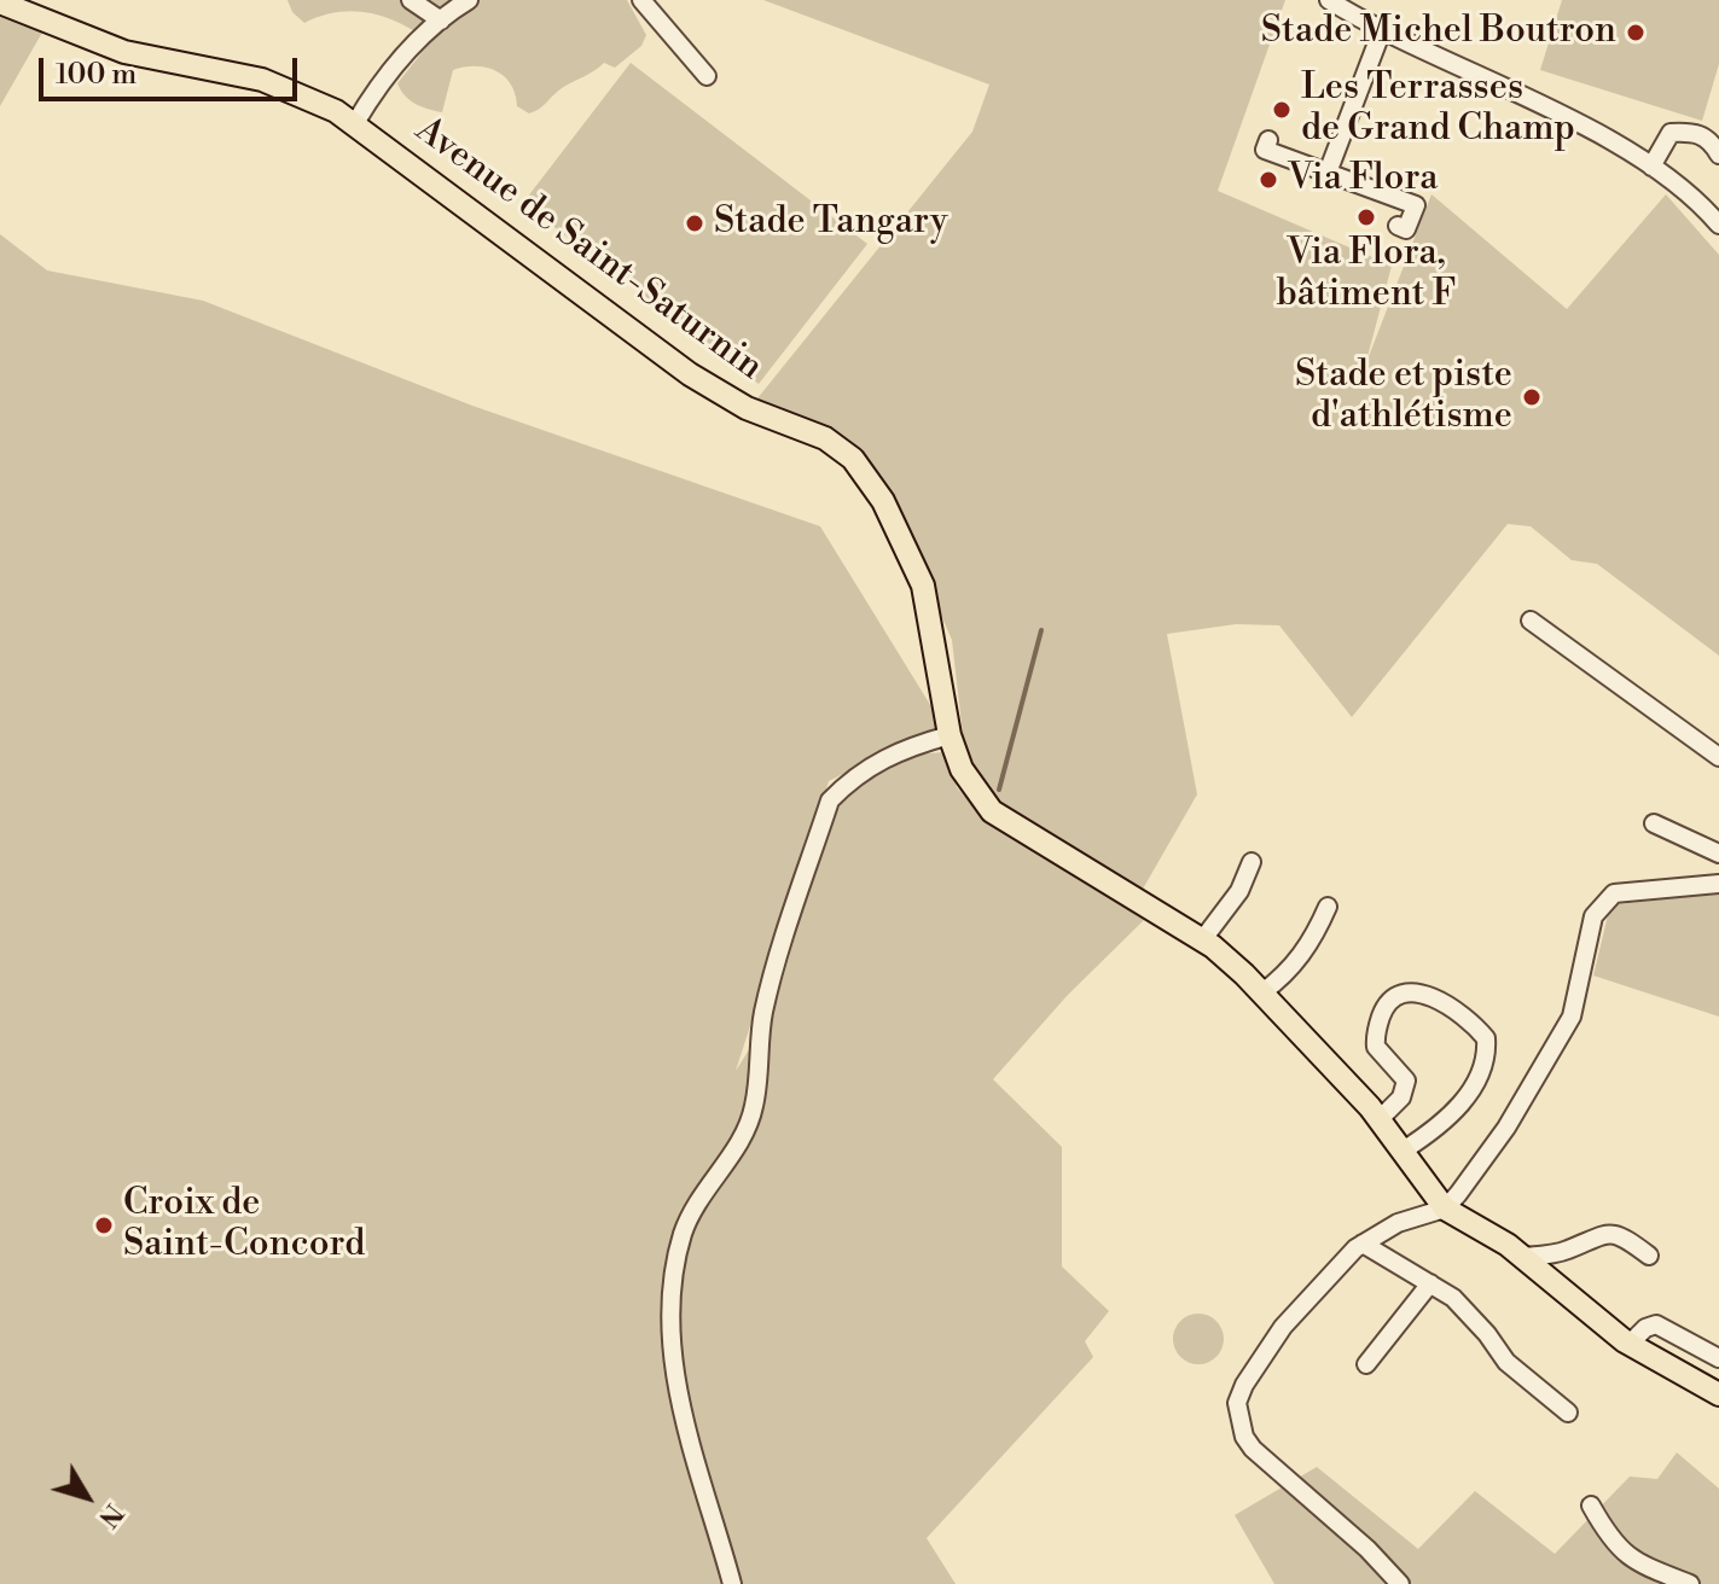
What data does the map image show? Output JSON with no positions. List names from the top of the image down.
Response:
{
  "streets": {
    "main road": ["Avenue de Saint-Saturnin"]
  },
  "places": [
    "Stade Michel Boutron",
    "Les Terrasses de Grand Champ",
    "Via Flora",
    "Via Flora, bâtiment F",
    "Stade Tangary",
    "Stade et piste d'athlétisme",
    "Croix de Saint-Concord"
  ],
  "scale_bar": "100 m",
  "north": "bottom right"
}
